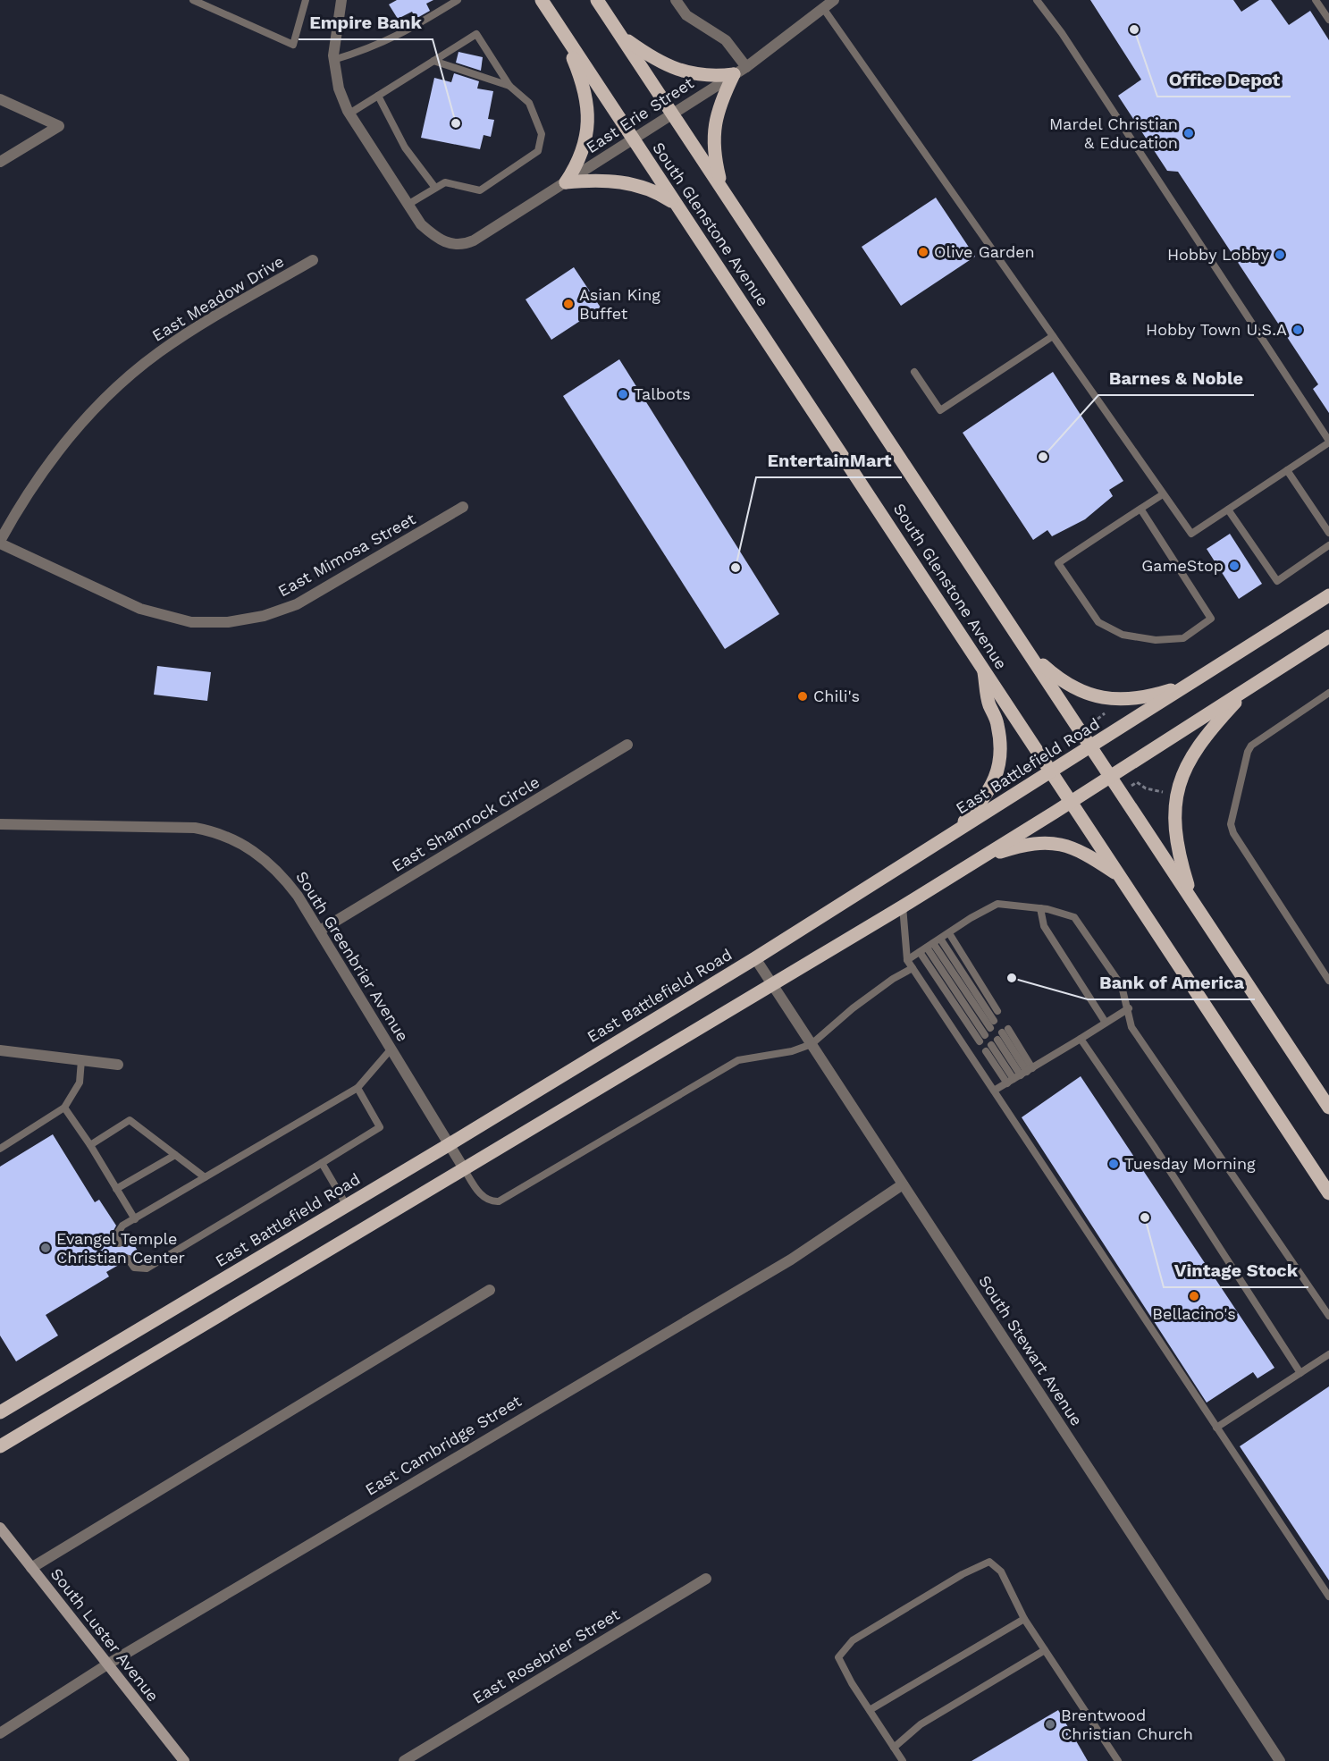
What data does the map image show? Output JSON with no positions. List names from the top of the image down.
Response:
{
  "streets": {
    "main road": ["South Glenstone Avenue", "East Battlefield Road"],
    "street": [
      "East Erie Street",
      "East Meadow Drive",
      "East Mimosa Street",
      "East Shamrock Circle",
      "South Greenbrier Avenue",
      "South Stewart Avenue",
      "East Cambridge Street",
      "South Luster Avenue",
      "East Rosebrier Street"
    ]
  },
  "crossings": [
    ["East Erie Street", "South Glenstone Avenue"],
    ["South Glenstone Avenue", "East Battlefield Road"],
    ["East Meadow Drive", "East Mimosa Street"],
    ["East Battlefield Road", "South Greenbrier Avenue"],
    ["East Battlefield Road", "South Stewart Avenue"],
    ["East Shamrock Circle", "South Greenbrier Avenue"],
    ["South Stewart Avenue", "East Cambridge Street"],
    ["East Cambridge Street", "South Luster Avenue"]
  ],
  "places": [
    "Office Depot",
    "Empire Bank",
    "Mardel Christian & Education",
    "Olive Garden",
    "Hobby Lobby",
    "Asian King Buffet",
    "Hobby Town U.S.A",
    "Talbots",
    "Barnes & Noble",
    "GameStop",
    "EntertainMart",
    "Chili's",
    "Bank of America",
    "Tuesday Morning",
    "Vintage Stock",
    "Evangel Temple Christian Center",
    "Bellacino's",
    "Brentwood Christian Church"
  ]
}
